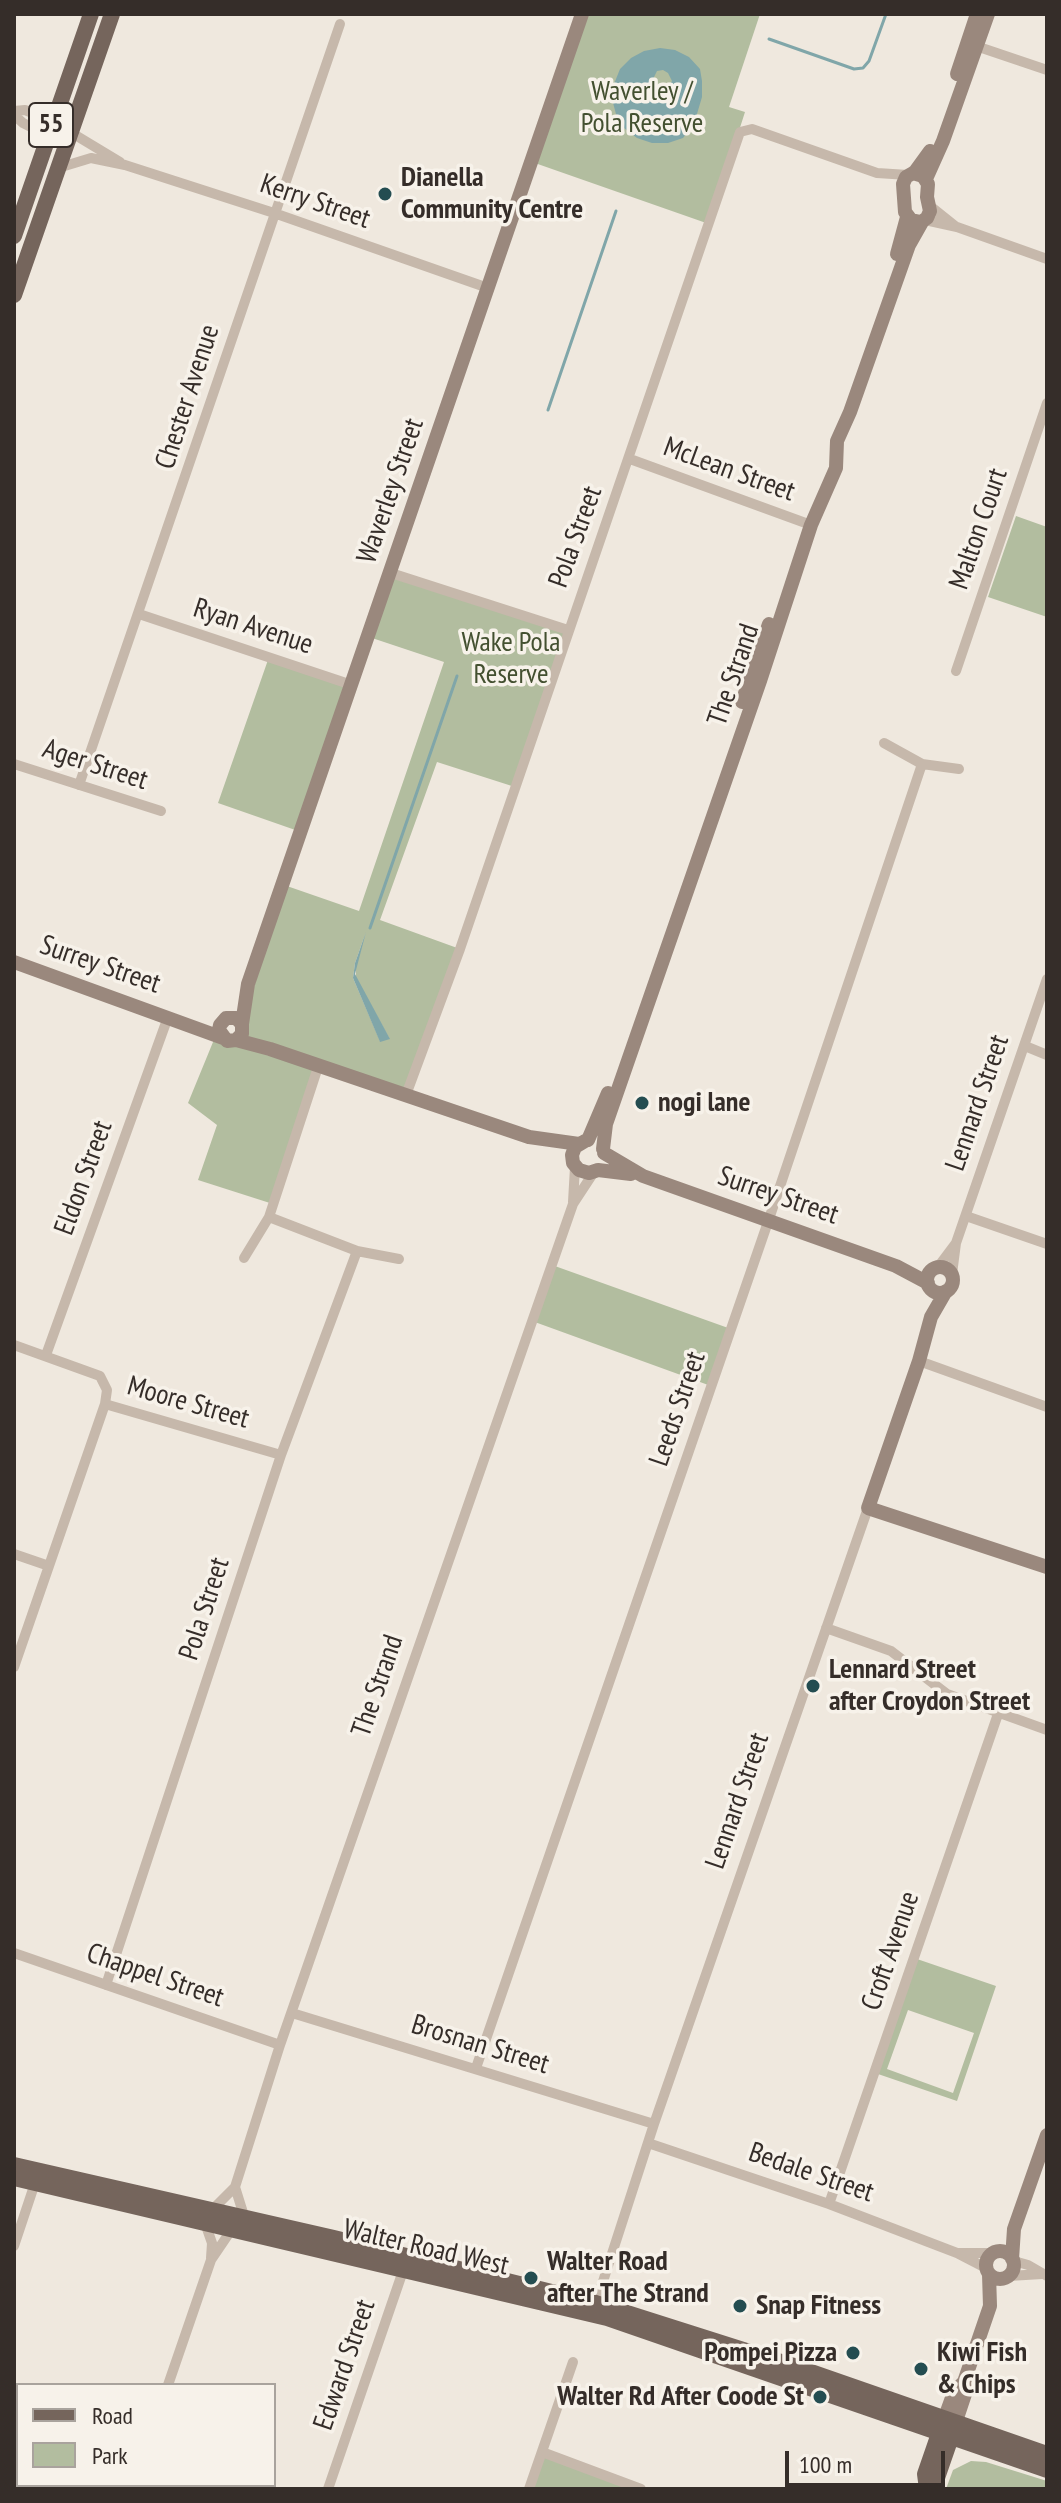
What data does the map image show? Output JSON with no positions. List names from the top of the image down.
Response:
{
  "streets": {
    "main road": ["55", "Walter Road West"],
    "street": [
      "Kerry Street",
      "Chester Avenue",
      "McLean Street",
      "Waverley Street",
      "Malton Court",
      "Pola Street",
      "Ryan Avenue",
      "The Strand",
      "Ager Street",
      "Surrey Street",
      "Lennard Street",
      "Eldon Street",
      "Moore Street",
      "Leeds Street",
      "Croft Avenue",
      "Chappel Street",
      "Brosnan Street",
      "Bedale Street",
      "Edward Street"
    ]
  },
  "crossings": [
    ["55", "Kerry Street"],
    ["Kerry Street", "Chester Avenue"],
    ["Kerry Street", "Waverley Street"],
    ["Chester Avenue", "Ryan Avenue"],
    ["Chester Avenue", "Ager Street"],
    ["McLean Street", "Pola Street"],
    ["McLean Street", "The Strand"],
    ["Waverley Street", "Ryan Avenue"],
    ["Waverley Street", "Surrey Street"],
    ["Pola Street", "Surrey Street"],
    ["Pola Street", "Moore Street"],
    ["Pola Street", "Chappel Street"],
    ["The Strand", "Surrey Street"],
    ["The Strand", "Chappel Street"],
    ["The Strand", "Brosnan Street"],
    ["The Strand", "Walter Road West"],
    ["Surrey Street", "Lennard Street"],
    ["Surrey Street", "Eldon Street"],
    ["Surrey Street", "Leeds Street"],
    ["Lennard Street", "Brosnan Street"],
    ["Lennard Street", "Bedale Street"],
    ["Lennard Street", "Walter Road West"],
    ["Eldon Street", "Moore Street"],
    ["Leeds Street", "Brosnan Street"],
    ["Croft Avenue", "Bedale Street"],
    ["Walter Road West", "Edward Street"]
  ],
  "parks": ["Waverley / Pola Reserve", "Wake Pola Reserve"],
  "places": [
    "Dianella Community Centre",
    "nogi lane",
    "Lennard Street after Croydon Street",
    "Walter Road after The Strand",
    "Snap Fitness",
    "Pompei Pizza",
    "Kiwi Fish & Chips",
    "Walter Rd After Coode St"
  ],
  "legend": ["Road", "Park"],
  "scale_bar": "100 m"
}
